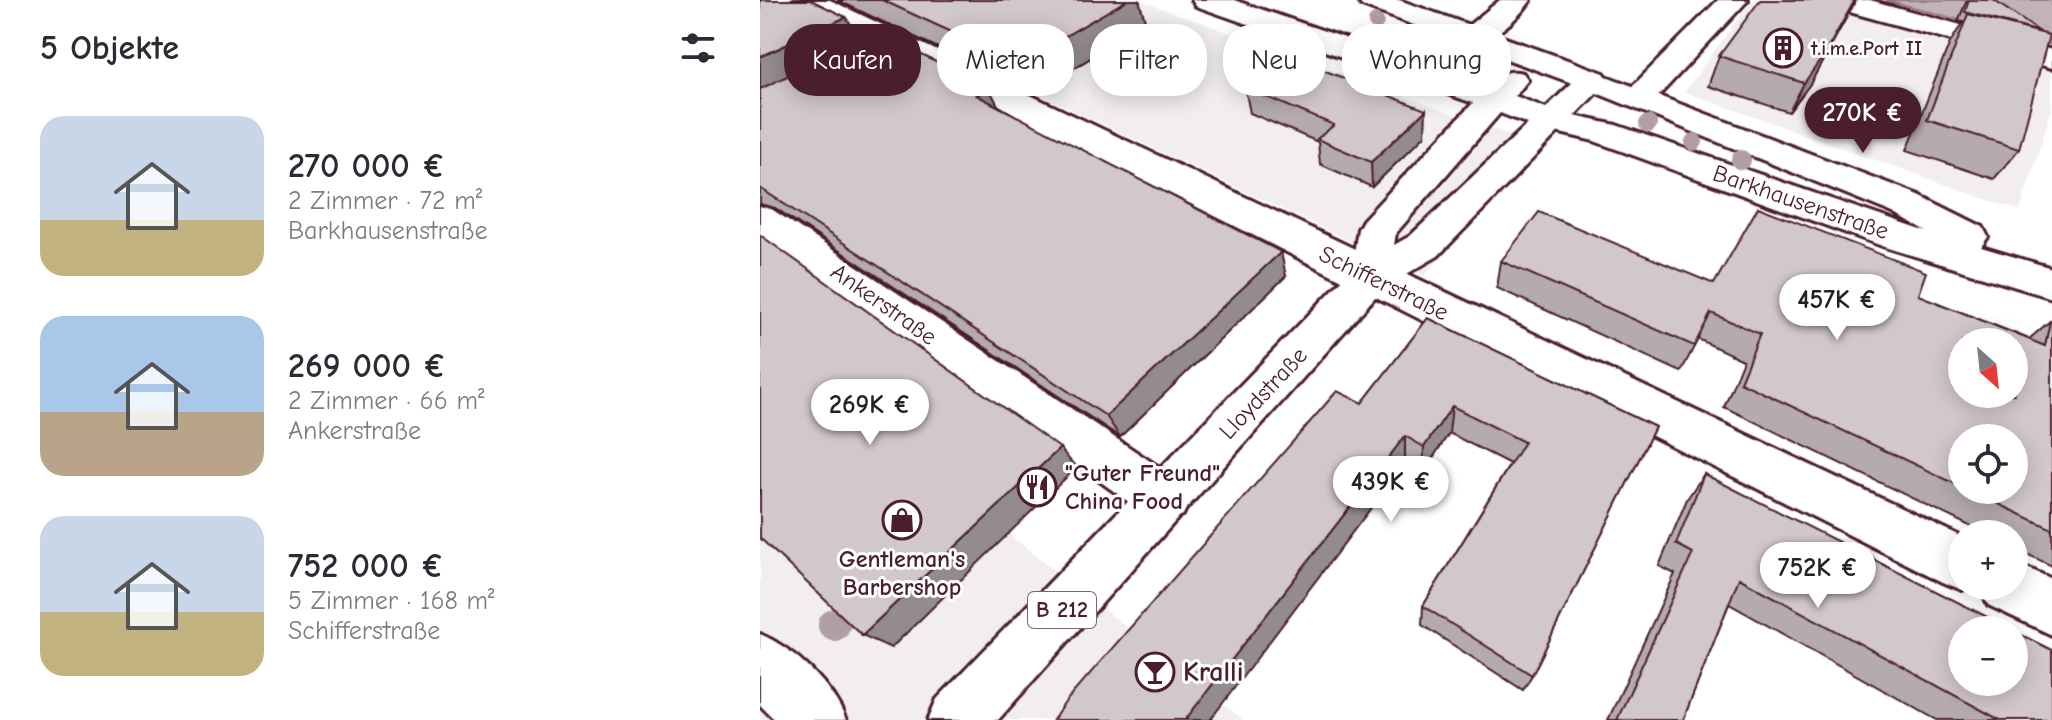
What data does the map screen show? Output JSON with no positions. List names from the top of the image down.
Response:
{
  "streets": {
    "main road": [
      "Barkhausenstraße",
      "Schifferstraße",
      "Ankerstraße",
      "Lloydstraße",
      "B 212"
    ]
  },
  "crossings": [
    ["Barkhausenstraße", "Lloydstraße"],
    ["Schifferstraße", "Lloydstraße"],
    ["Ankerstraße", "Lloydstraße"]
  ],
  "places": {
    "building": ["t.i.m.e.Port II"],
    "restaurant": ["\"Guter Freund\" China Food"],
    "shop": ["Gentleman's Barbershop"],
    "bar": ["Kralli"]
  },
  "north": "bottom right",
  "page": {
    "heading": "5 Objekte",
    "chip": [
      "Kaufen",
      "Mieten",
      "Filter",
      "Neu",
      "Wohnung"
    ],
    "price": [
      "270K €",
      "457K €",
      "269K €",
      "439K €",
      "752K €"
    ],
    "list": [
      {
        "name": "270 000 €",
        "note": "2 Zimmer · 72 m² · Barkhausenstraße"
      },
      {
        "name": "269 000 €",
        "note": "2 Zimmer · 66 m² · Ankerstraße"
      },
      {
        "name": "752 000 €",
        "note": "5 Zimmer · 168 m² · Schifferstraße"
      }
    ],
    "map_buttons": ["+", "−"]
  }
}
